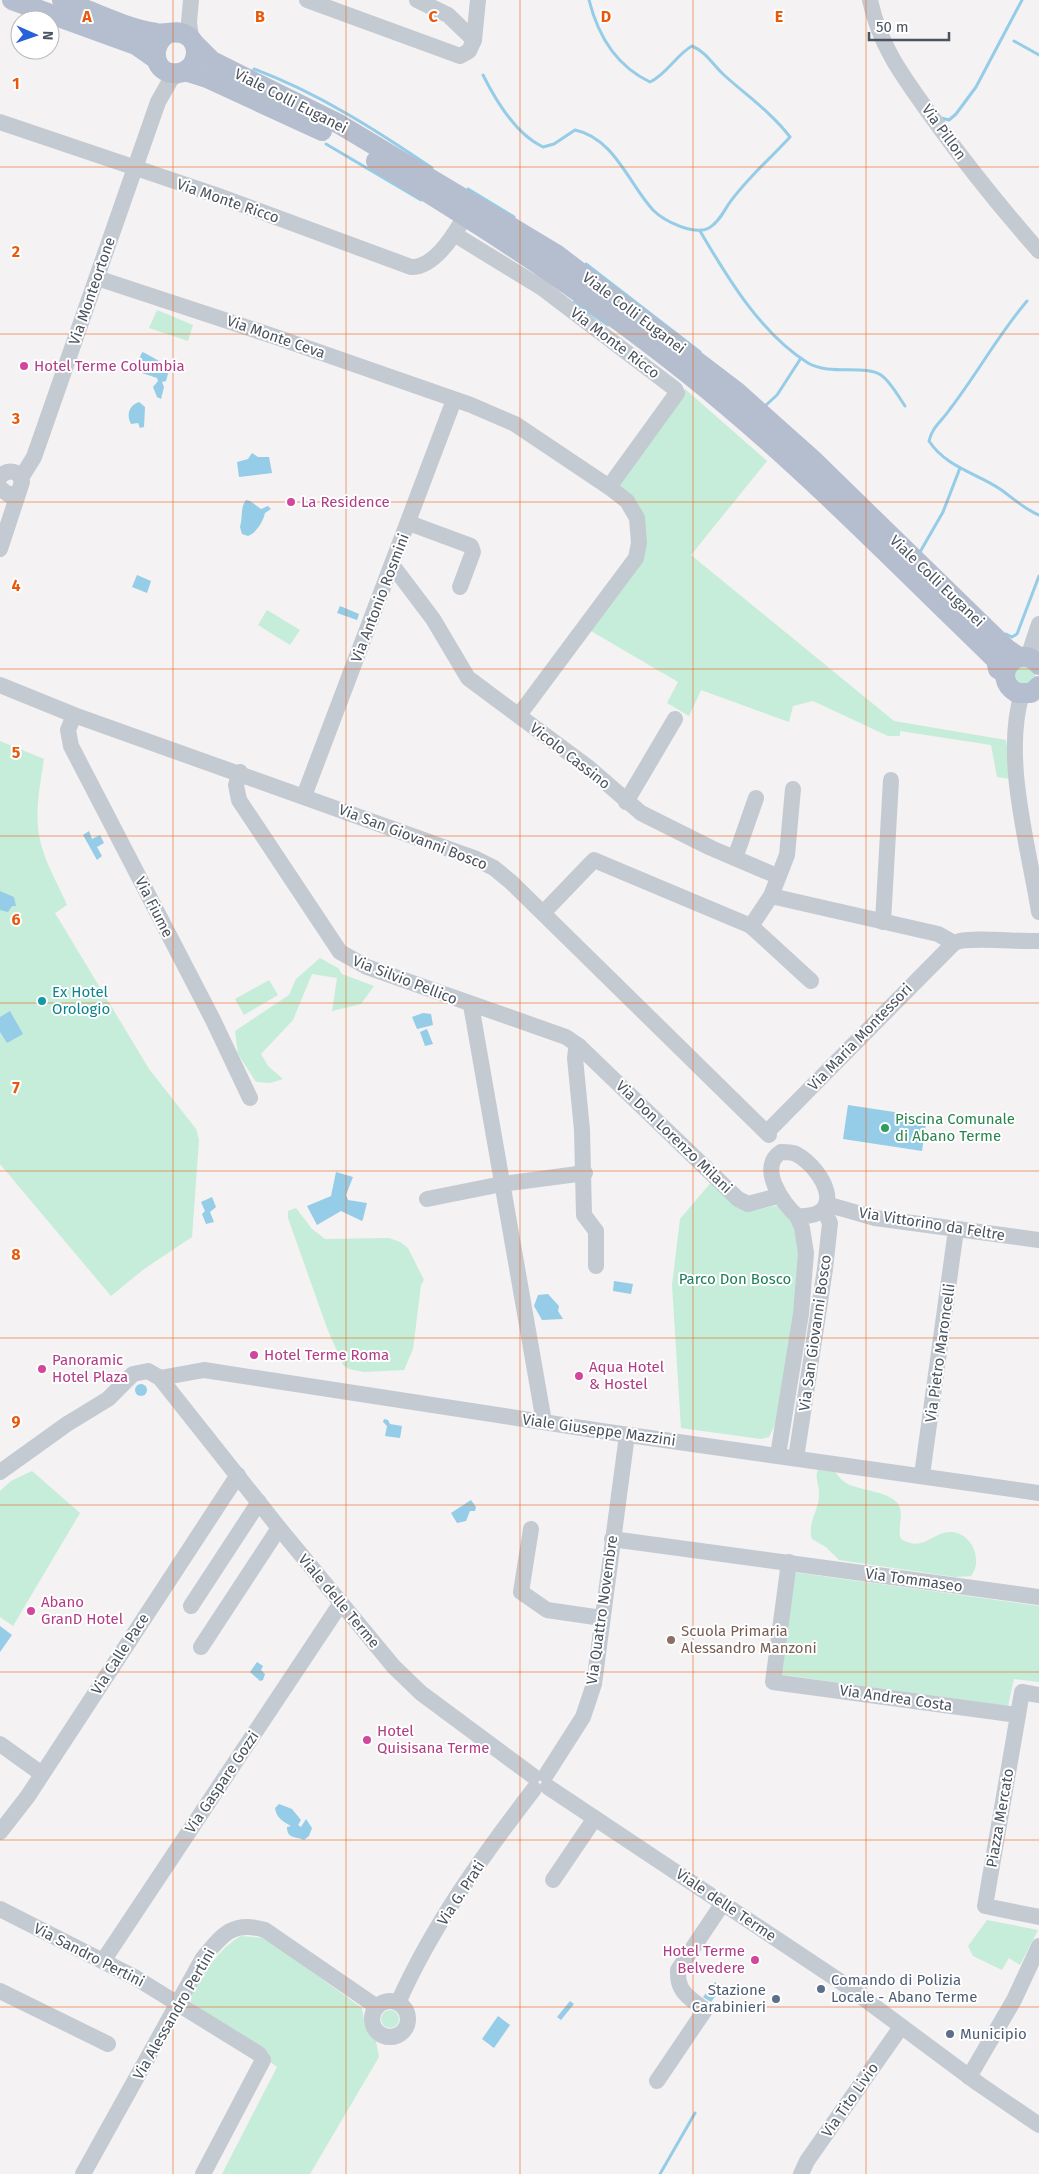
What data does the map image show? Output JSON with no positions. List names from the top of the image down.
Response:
{
  "streets": {
    "main road": ["Viale Colli Euganei"],
    "street": [
      "Via Pillon",
      "Via Monte Ricco",
      "Via Monteortone",
      "Via Monte Ceva",
      "Via Antonio Rosmini",
      "Vicolo Cassino",
      "Via San Giovanni Bosco",
      "Via Fiume",
      "Via Silvio Pellico",
      "Via Maria Montessori",
      "Via Don Lorenzo Milani",
      "Via Vittorino da Feltre",
      "Via Pietro Maroncelli",
      "Viale Giuseppe Mazzini",
      "Via Tommaseo",
      "Viale delle Terme",
      "Via Quattro Novembre",
      "Via Calle Pace",
      "Via Andrea Costa",
      "Via Gaspare Gozzi",
      "Piazza Mercato",
      "Via G. Prati",
      "Via Sandro Pertini",
      "Via Alessandro Pertini",
      "Via Tito Livio"
    ]
  },
  "crossings": [
    ["Viale Colli Euganei", "Via Monte Ricco"],
    ["Via Monte Ricco", "Via Monteortone"],
    ["Via Monte Ricco", "Via Monte Ceva"],
    ["Via Monteortone", "Via Monte Ceva"],
    ["Via Monte Ceva", "Via Antonio Rosmini"],
    ["Via Monte Ceva", "Vicolo Cassino"],
    ["Via Antonio Rosmini", "Vicolo Cassino"],
    ["Via Antonio Rosmini", "Via San Giovanni Bosco"],
    ["Via San Giovanni Bosco", "Via Fiume"],
    ["Via San Giovanni Bosco", "Via Silvio Pellico"],
    ["Via San Giovanni Bosco", "Via Maria Montessori"],
    ["Via San Giovanni Bosco", "Via Don Lorenzo Milani"],
    ["Via San Giovanni Bosco", "Via Vittorino da Feltre"],
    ["Via San Giovanni Bosco", "Viale Giuseppe Mazzini"],
    ["Via Silvio Pellico", "Via Don Lorenzo Milani"],
    ["Via Silvio Pellico", "Viale Giuseppe Mazzini"],
    ["Via Don Lorenzo Milani", "Via Vittorino da Feltre"],
    ["Via Vittorino da Feltre", "Via Pietro Maroncelli"],
    ["Via Pietro Maroncelli", "Viale Giuseppe Mazzini"],
    ["Viale Giuseppe Mazzini", "Viale delle Terme"],
    ["Viale Giuseppe Mazzini", "Via Quattro Novembre"],
    ["Via Tommaseo", "Via Quattro Novembre"],
    ["Via Tommaseo", "Via Andrea Costa"],
    ["Viale delle Terme", "Via Quattro Novembre"],
    ["Viale delle Terme", "Via Calle Pace"],
    ["Viale delle Terme", "Via Gaspare Gozzi"],
    ["Viale delle Terme", "Via G. Prati"],
    ["Viale delle Terme", "Via Tito Livio"],
    ["Via Quattro Novembre", "Via G. Prati"],
    ["Via Andrea Costa", "Piazza Mercato"],
    ["Via Gaspare Gozzi", "Via Sandro Pertini"],
    ["Via G. Prati", "Via Alessandro Pertini"],
    ["Via Sandro Pertini", "Via Alessandro Pertini"]
  ],
  "parks": ["Parco Don Bosco"],
  "places": [
    "Hotel Terme Columbia",
    "La Residence",
    "Ex Hotel Orologio",
    "Piscina Comunale di Abano Terme",
    "Hotel Terme Roma",
    "Panoramic Hotel Plaza",
    "Aqua Hotel & Hostel",
    "Abano GranD Hotel",
    "Scuola Primaria Alessandro Manzoni",
    "Hotel Quisisana Terme",
    "Hotel Terme Belvedere",
    "Comando di Polizia Locale - Abano Terme",
    "Stazione Carabinieri",
    "Municipio"
  ],
  "scale_bar": "50 m",
  "north": "right",
  "grid": {
    "columns": [
      "A",
      "B",
      "C",
      "D",
      "E"
    ],
    "rows": [
      "1",
      "2",
      "3",
      "4",
      "5",
      "6",
      "7",
      "8",
      "9"
    ]
  }
}
